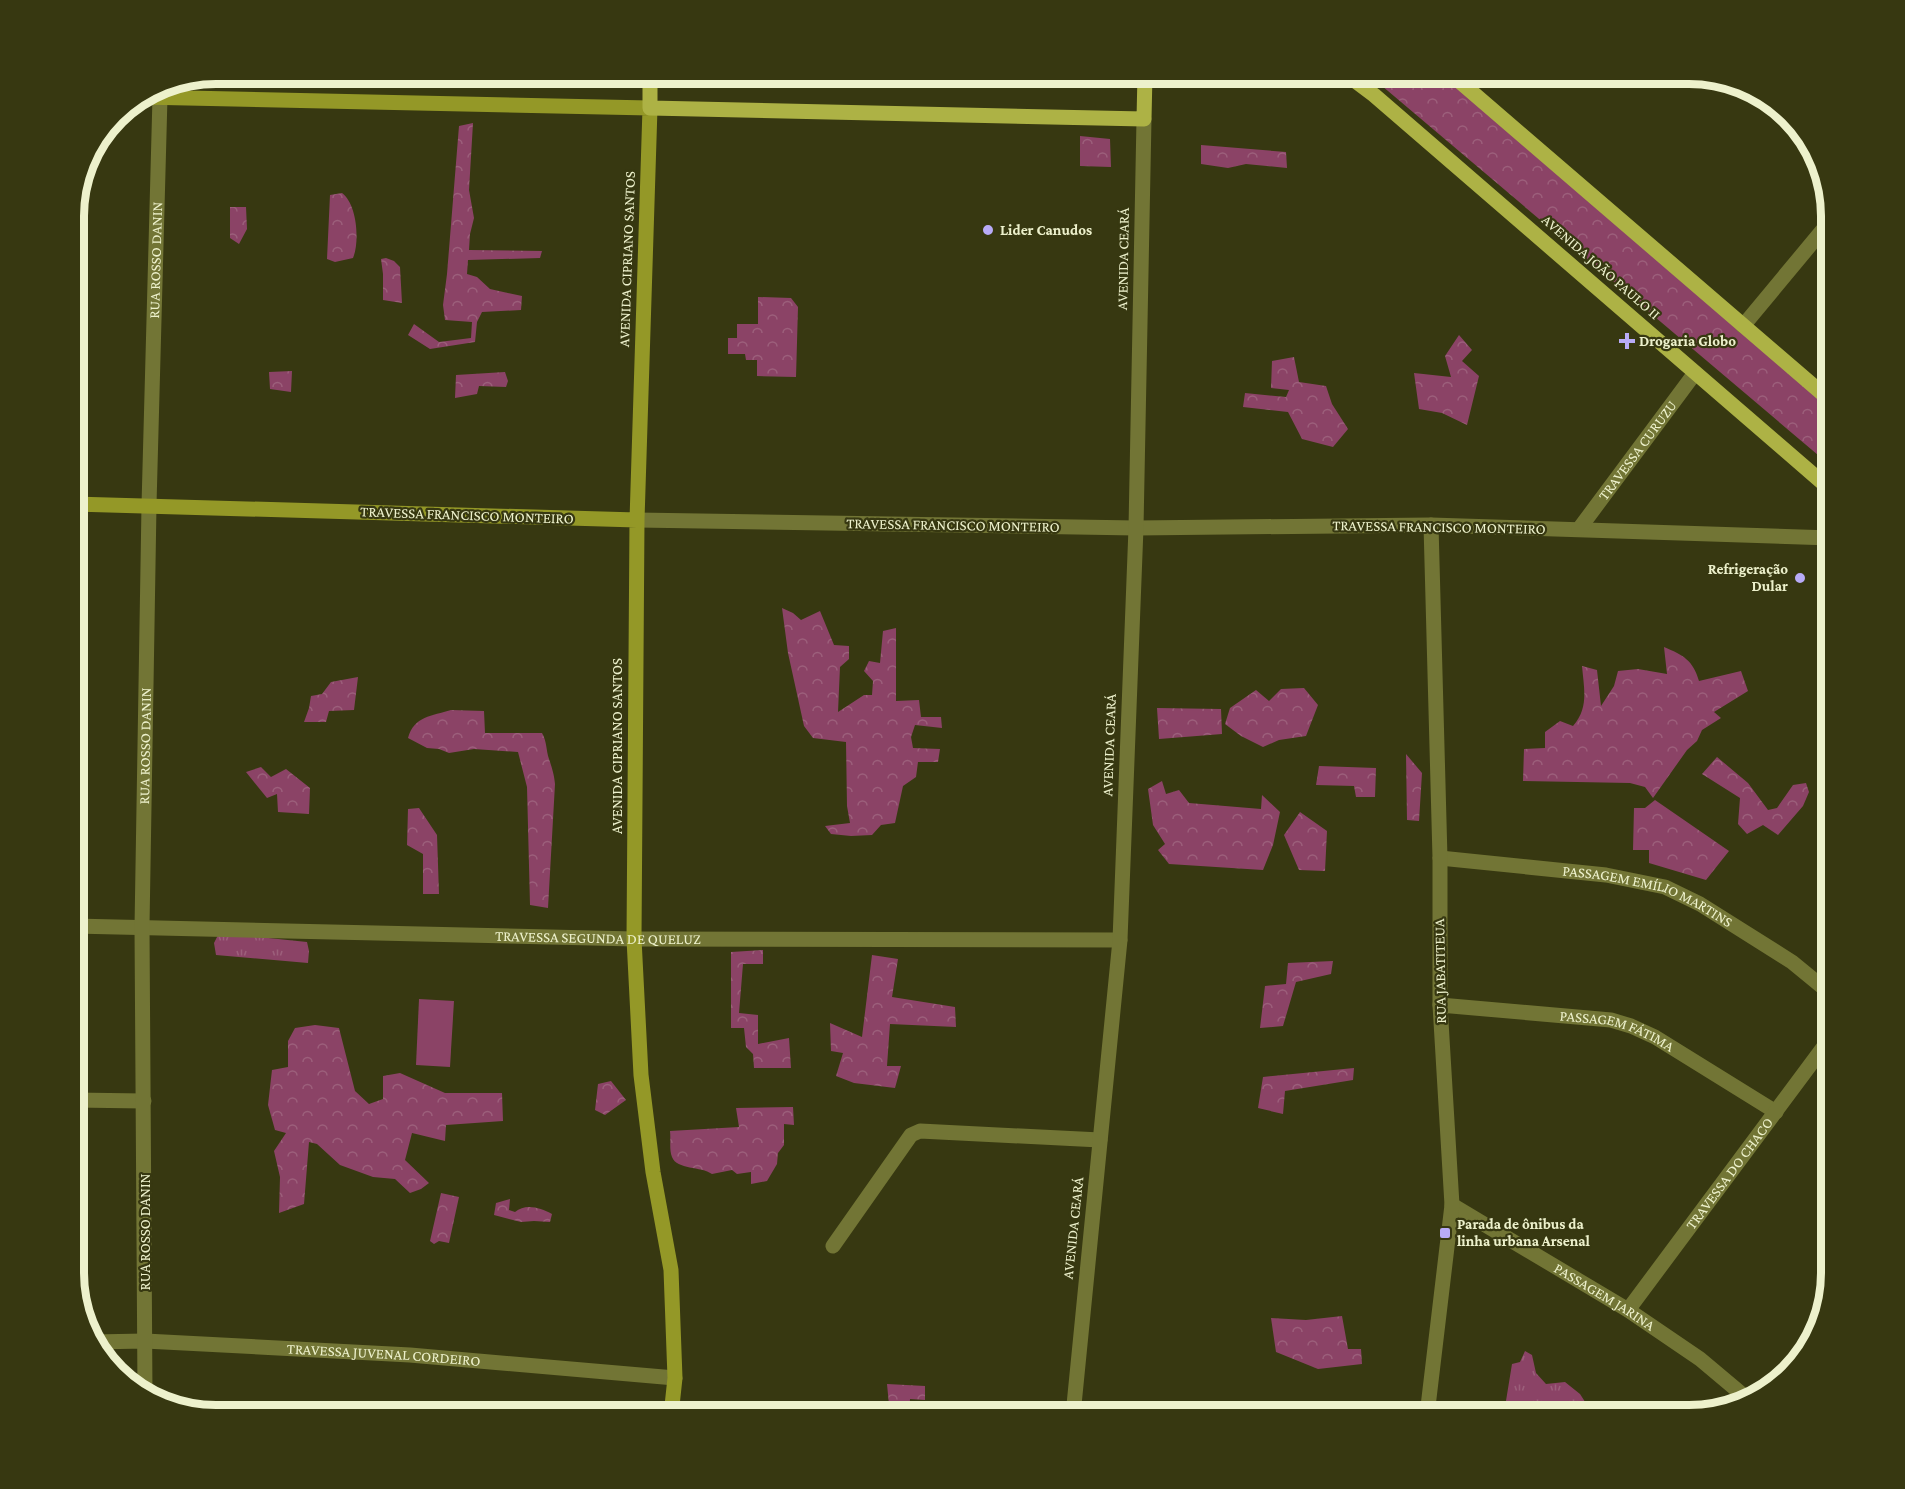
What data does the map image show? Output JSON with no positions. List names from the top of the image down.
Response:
{
  "streets": {
    "main road": ["AVENIDA CIPRIANO SANTOS", "AVENIDA CEARÁ", "AVENIDA JOÃO PAULO II"],
    "street": [
      "RUA ROSSO DANIN",
      "TRAVESSA CURUZU",
      "TRAVESSA FRANCISCO MONTEIRO",
      "PASSAGEM EMÍLIO MARTINS",
      "TRAVESSA SEGUNDA DE QUELUZ",
      "RUA JABATITEUA",
      "PASSAGEM FÁTIMA",
      "TRAVESSA DO CHACO",
      "PASSAGEM JARINA",
      "TRAVESSA JUVENAL CORDEIRO"
    ]
  },
  "crossings": [
    ["AVENIDA CIPRIANO SANTOS", "TRAVESSA FRANCISCO MONTEIRO"],
    ["AVENIDA CIPRIANO SANTOS", "TRAVESSA SEGUNDA DE QUELUZ"],
    ["AVENIDA CIPRIANO SANTOS", "TRAVESSA JUVENAL CORDEIRO"],
    ["AVENIDA CEARÁ", "TRAVESSA FRANCISCO MONTEIRO"],
    ["AVENIDA CEARÁ", "TRAVESSA SEGUNDA DE QUELUZ"],
    ["RUA ROSSO DANIN", "TRAVESSA FRANCISCO MONTEIRO"],
    ["RUA ROSSO DANIN", "TRAVESSA SEGUNDA DE QUELUZ"],
    ["RUA ROSSO DANIN", "TRAVESSA JUVENAL CORDEIRO"],
    ["AVENIDA JOÃO PAULO II", "TRAVESSA CURUZU"],
    ["TRAVESSA CURUZU", "TRAVESSA FRANCISCO MONTEIRO"],
    ["TRAVESSA FRANCISCO MONTEIRO", "RUA JABATITEUA"],
    ["PASSAGEM EMÍLIO MARTINS", "RUA JABATITEUA"],
    ["RUA JABATITEUA", "PASSAGEM FÁTIMA"],
    ["RUA JABATITEUA", "PASSAGEM JARINA"],
    ["PASSAGEM FÁTIMA", "TRAVESSA DO CHACO"],
    ["TRAVESSA DO CHACO", "PASSAGEM JARINA"]
  ],
  "places": {
    "other": ["Lider Canudos", "Refrigeração Dular"],
    "health": ["Drogaria Globo"],
    "transit": ["Parada de ônibus da linha urbana Arsenal"]
  }
}
